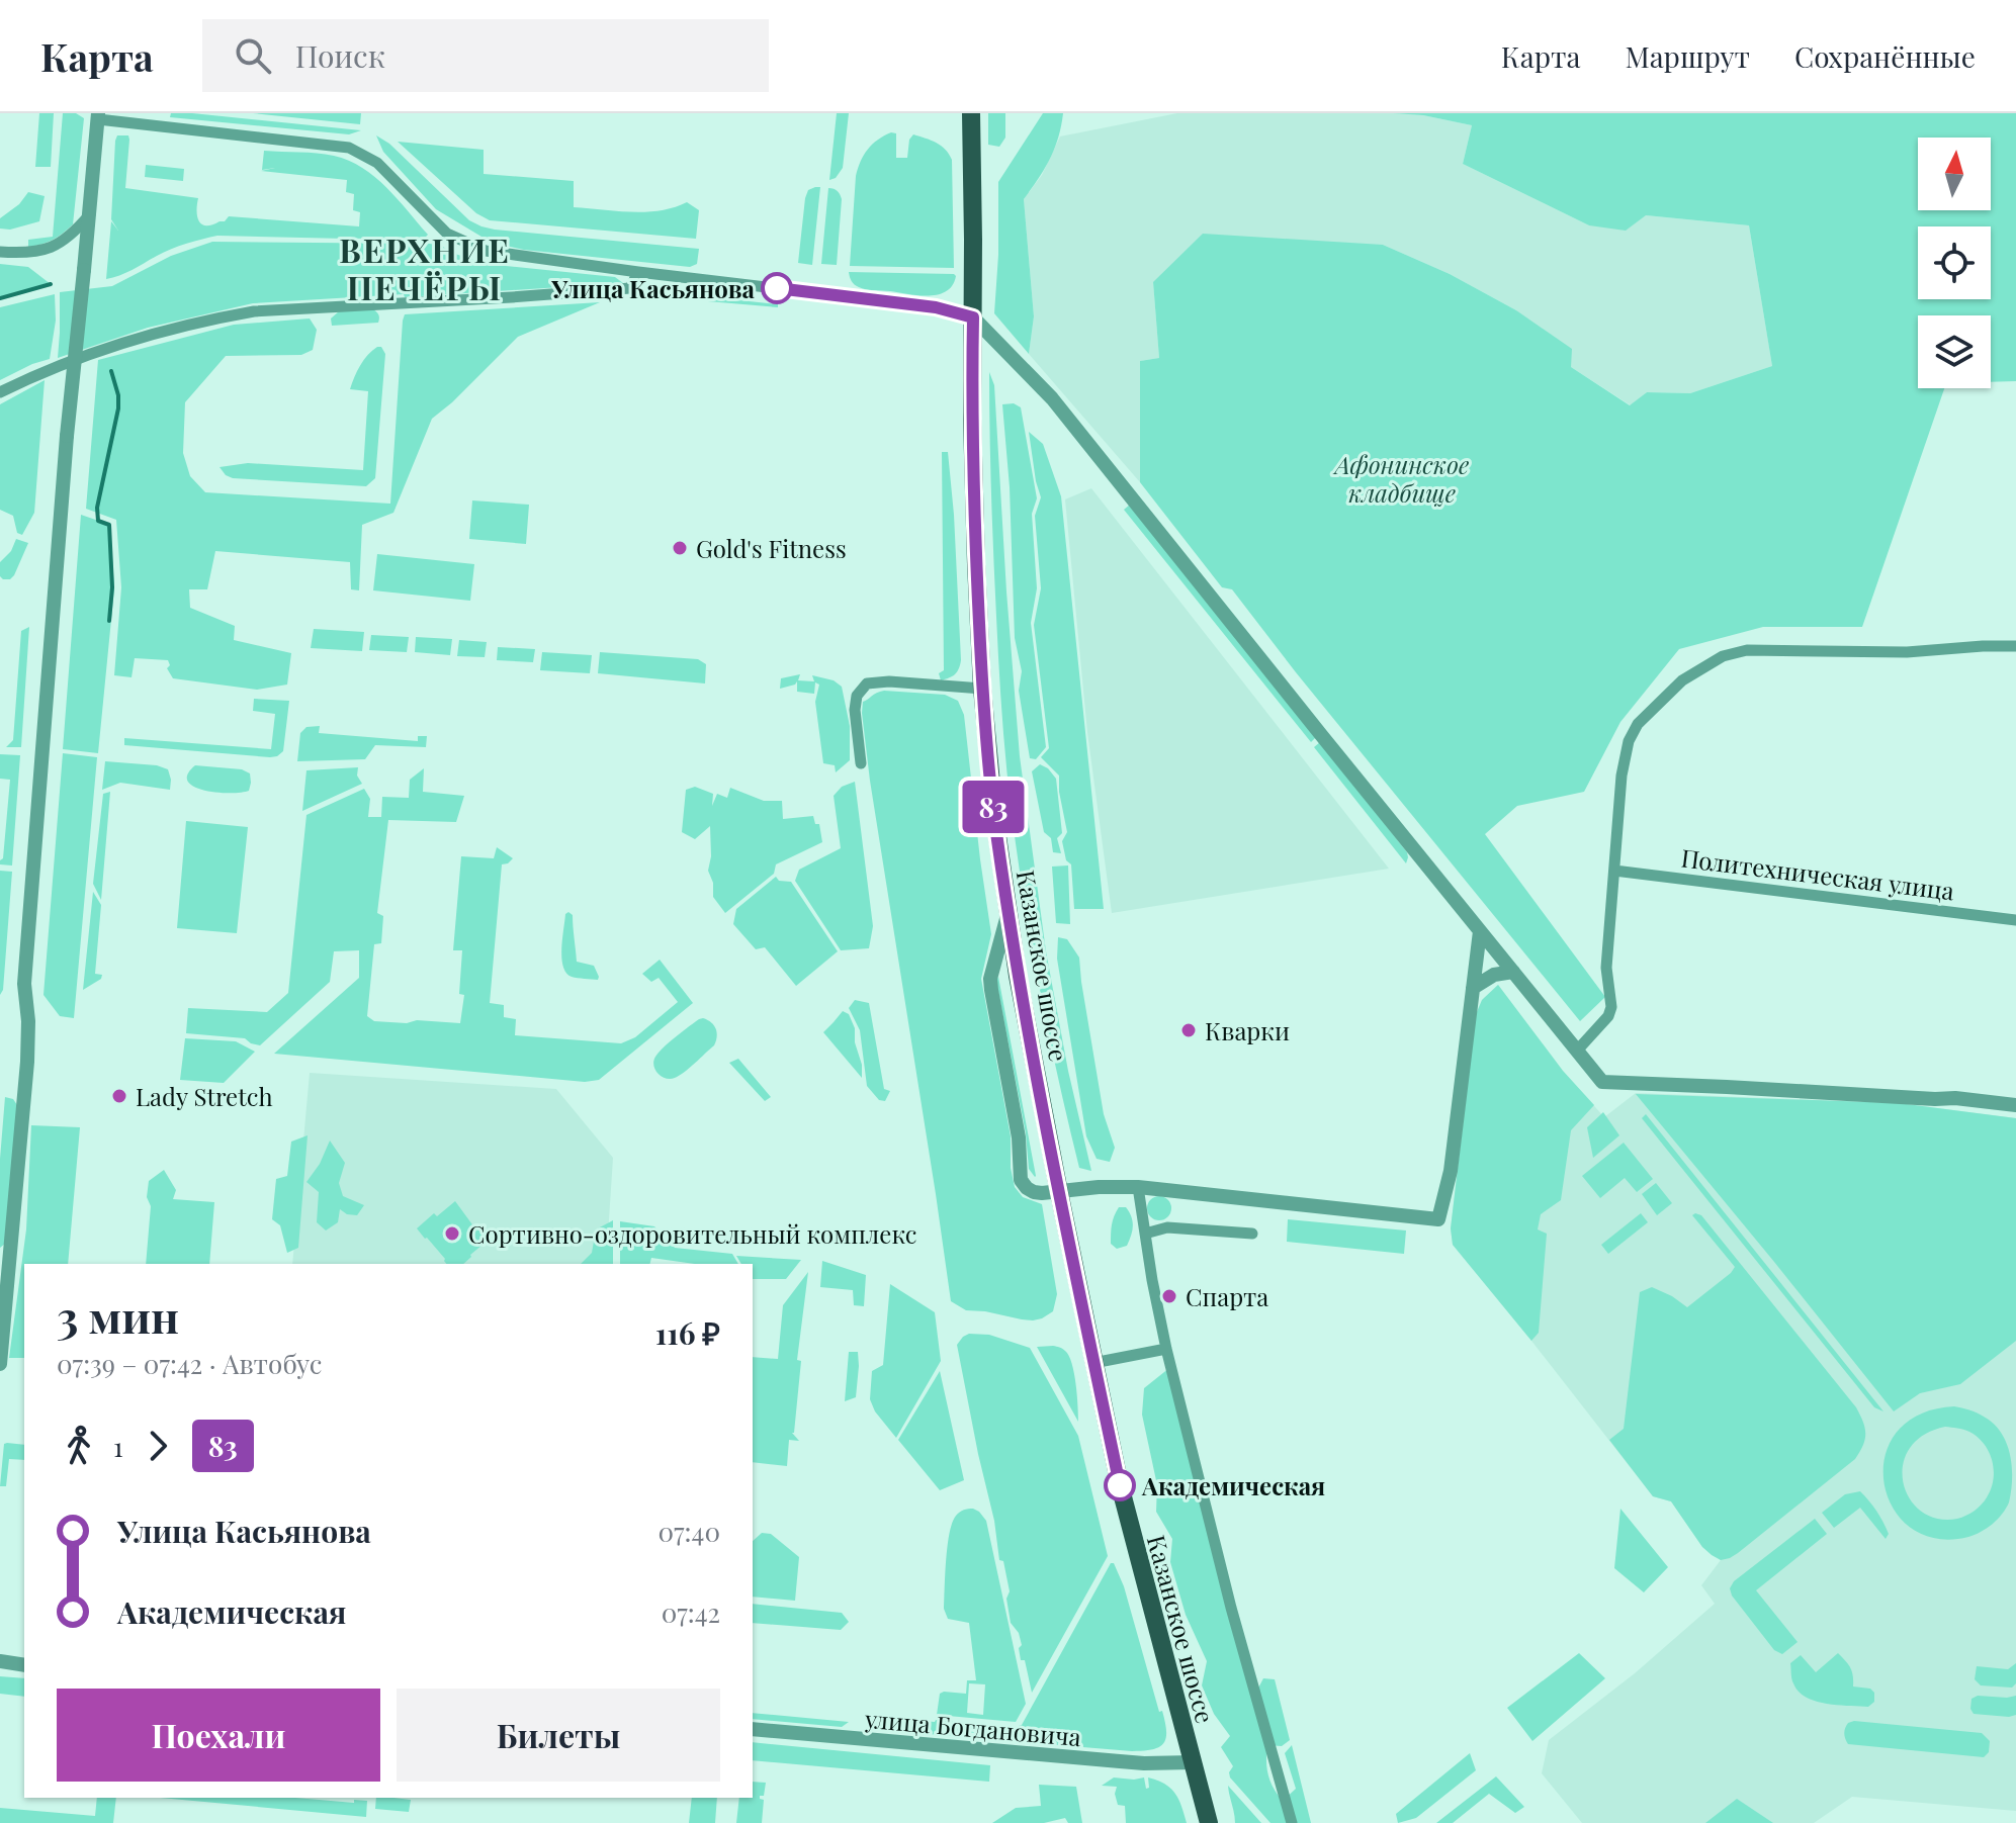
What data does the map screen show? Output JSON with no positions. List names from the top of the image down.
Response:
{
  "streets": {
    "main road": ["Казанское шоссе"],
    "street": ["Политехническая улица", "улица Богдановича"]
  },
  "crossings": [
    ["Казанское шоссе", "улица Богдановича"]
  ],
  "districts": ["ВЕРХНИЕ ПЕЧЁРЫ"],
  "parks": ["Афонинское кладбище"],
  "places": [
    "Улица Касьянова",
    "Gold's Fitness",
    "Кварки",
    "Lady Stretch",
    "Сортивно-оздоровительный комплекс",
    "Спарта",
    "Академическая"
  ],
  "lines": ["bus line 83"],
  "north": "top",
  "page": {
    "header": "Карта",
    "search": "Поиск",
    "nav": ["Карта", "Маршрут", "Сохранённые"],
    "on_map": "83",
    "heading": ["3 мин", "07:39 – 07:42 · Автобус", "116 ₽"],
    "legs": ["1", "83"],
    "list": [
      {
        "name": "Улица Касьянова",
        "value": "07:40"
      },
      {
        "name": "Академическая",
        "value": "07:42"
      }
    ],
    "buttons": ["Поехали", "Билеты"]
  }
}
